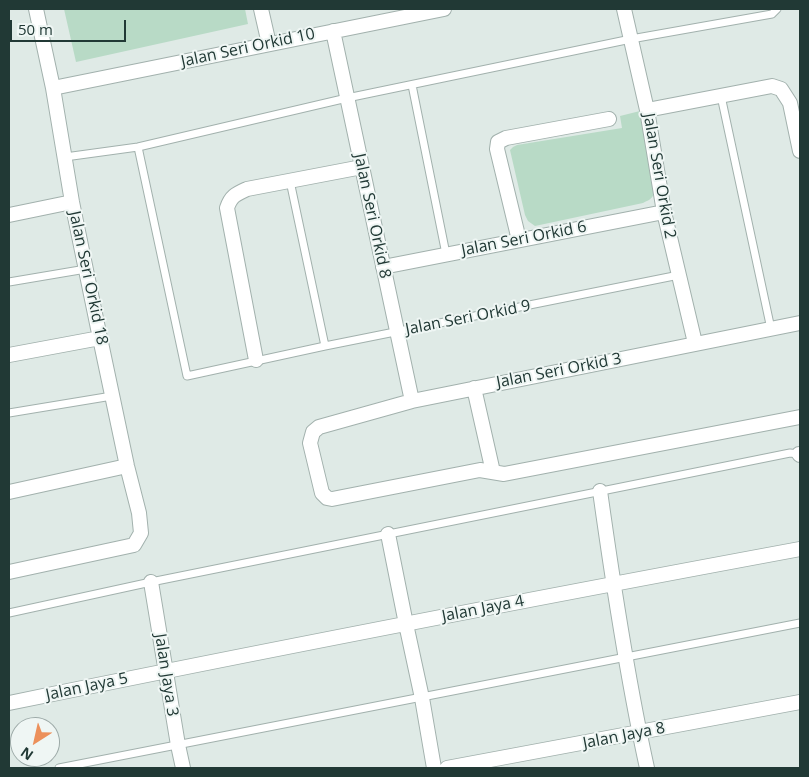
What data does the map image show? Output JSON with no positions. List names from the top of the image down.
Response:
{
  "streets": {
    "street": [
      "Jalan Seri Orkid 10",
      "Jalan Seri Orkid 2",
      "Jalan Seri Orkid 8",
      "Jalan Seri Orkid 6",
      "Jalan Seri Orkid 18",
      "Jalan Seri Orkid 3",
      "Jalan Jaya 4",
      "Jalan Jaya 3",
      "Jalan Jaya 5",
      "Jalan Jaya 8"
    ],
    "lane": ["Jalan Seri Orkid 9"]
  },
  "crossings": [
    ["Jalan Seri Orkid 10", "Jalan Seri Orkid 8"],
    ["Jalan Seri Orkid 10", "Jalan Seri Orkid 18"],
    ["Jalan Seri Orkid 2", "Jalan Seri Orkid 6"],
    ["Jalan Seri Orkid 2", "Jalan Seri Orkid 9"],
    ["Jalan Seri Orkid 2", "Jalan Seri Orkid 3"],
    ["Jalan Seri Orkid 8", "Jalan Seri Orkid 6"],
    ["Jalan Seri Orkid 8", "Jalan Seri Orkid 9"],
    ["Jalan Seri Orkid 8", "Jalan Seri Orkid 3"],
    ["Jalan Jaya 4", "Jalan Jaya 3"],
    ["Jalan Jaya 4", "Jalan Jaya 5"],
    ["Jalan Jaya 3", "Jalan Jaya 5"]
  ],
  "scale_bar": "50 m",
  "north": "bottom left"
}
